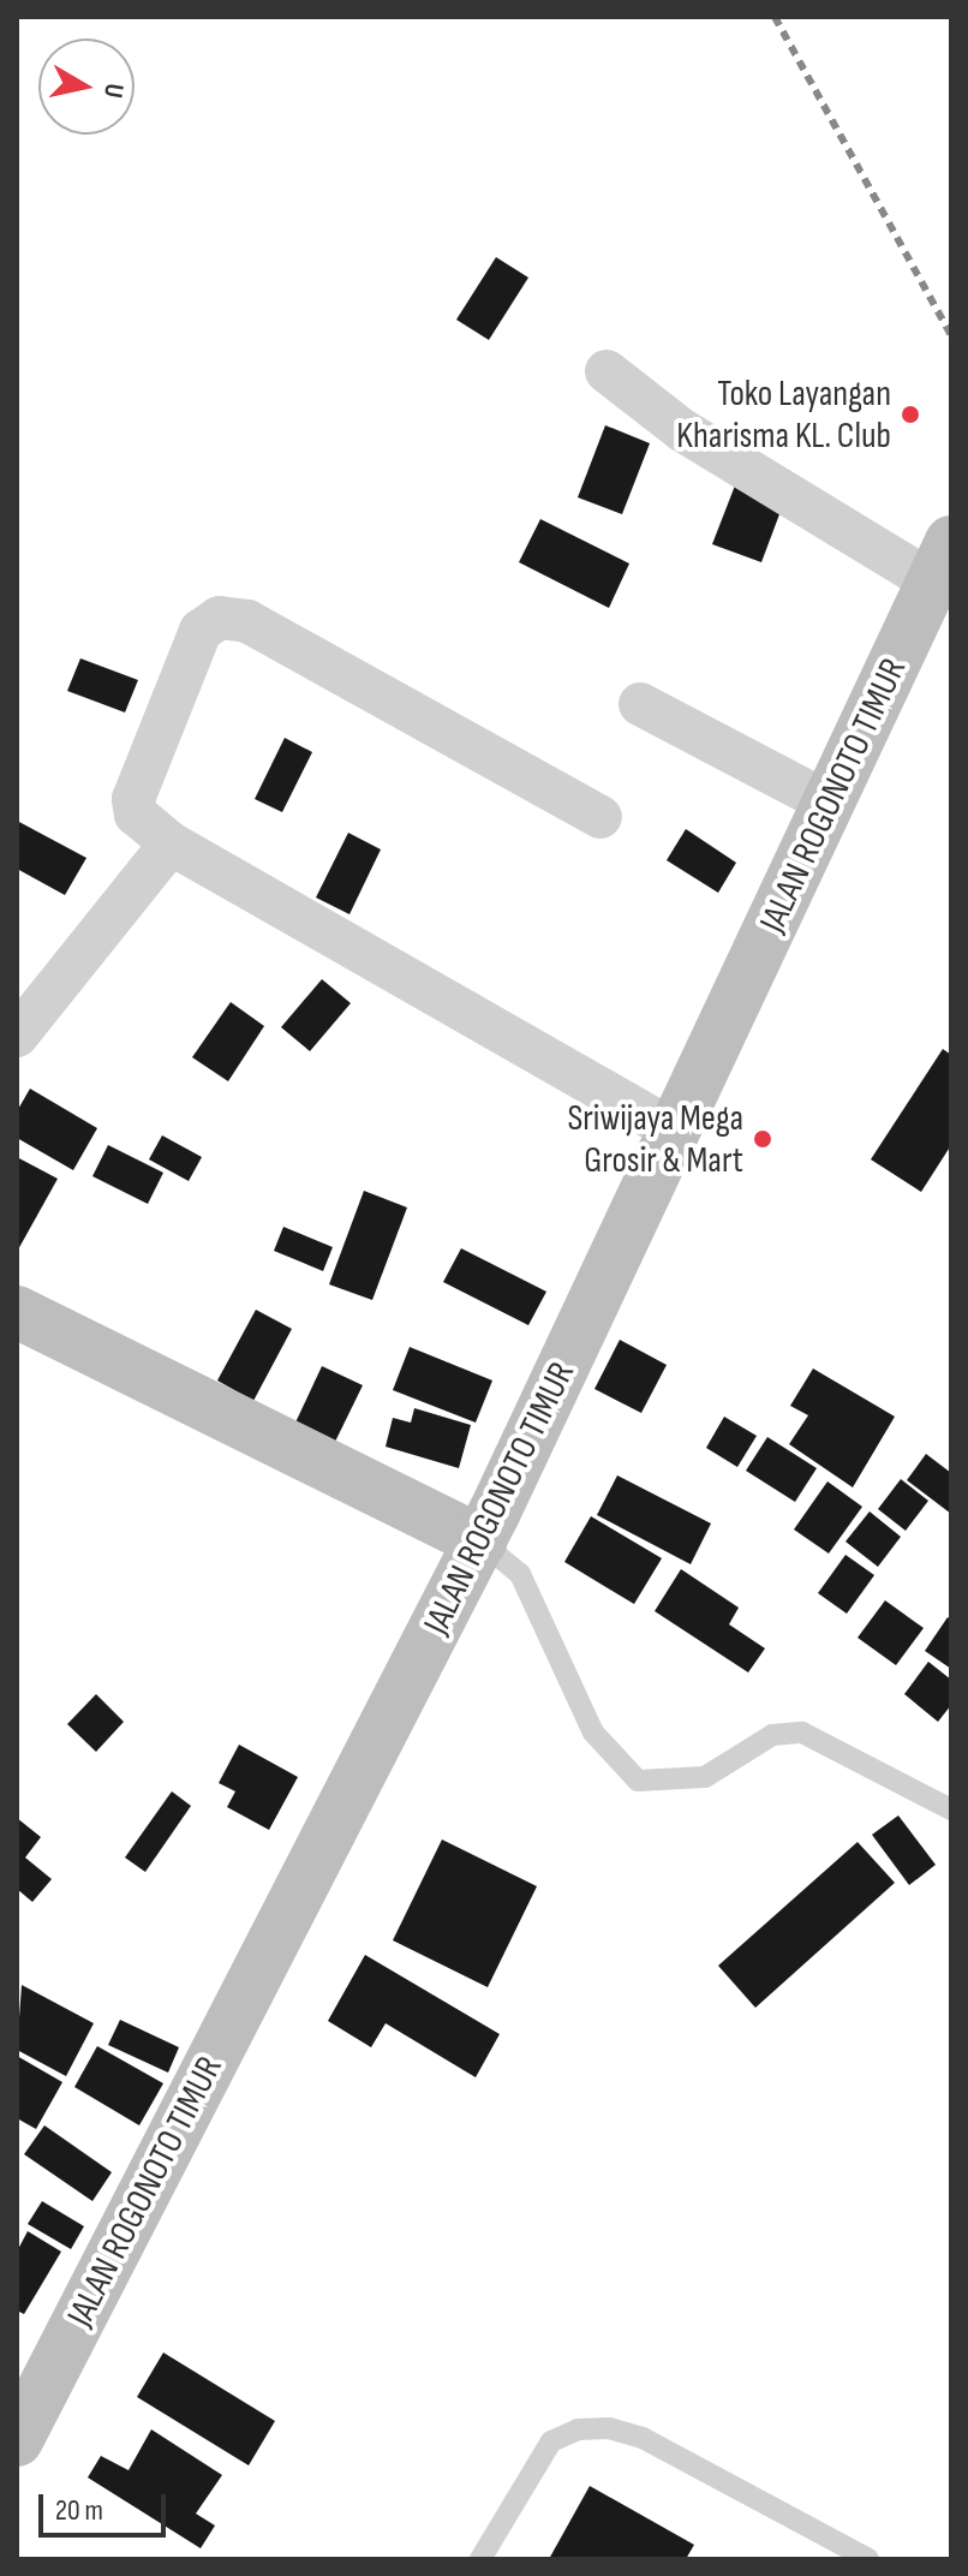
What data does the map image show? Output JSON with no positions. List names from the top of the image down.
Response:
{
  "streets": {
    "main road": ["JALAN ROGONOTO TIMUR"]
  },
  "places": ["Toko Layangan Kharisma KL. Club", "Sriwijaya Mega Grosir & Mart"],
  "scale_bar": "20 m",
  "north": "right"
}
